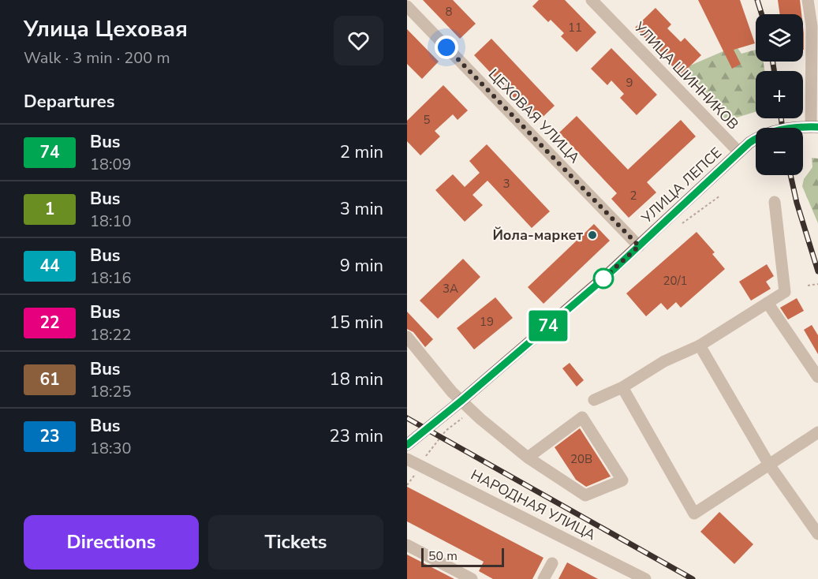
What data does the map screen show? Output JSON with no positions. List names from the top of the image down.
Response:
{
  "streets": {
    "main road": ["УЛИЦА ЛЕПСЕ"],
    "street": ["УЛИЦА ШИННИКОВ", "ЦЕХОВАЯ УЛИЦА", "НАРОДНАЯ УЛИЦА"]
  },
  "crossings": [
    ["УЛИЦА ШИННИКОВ", "УЛИЦА ЛЕПСЕ"],
    ["ЦЕХОВАЯ УЛИЦА", "УЛИЦА ЛЕПСЕ"]
  ],
  "places": ["Йола-маркет"],
  "lines": ["bus line 74"],
  "house_numbers": [
    "8",
    "11",
    "9",
    "5",
    "3",
    "2",
    "20/1",
    "3А",
    "19",
    "20В"
  ],
  "scale_bar": "50 m",
  "page": {
    "heading": [
      ["Улица Цеховая", "Walk · 3 min · 200 m"],
      "Departures"
    ],
    "on_map": "74",
    "map_buttons": ["+", "−"],
    "list": [
      {
        "mark": "74",
        "name": "Bus",
        "note": "18:09",
        "value": "2 min"
      },
      {
        "mark": "1",
        "name": "Bus",
        "note": "18:10",
        "value": "3 min"
      },
      {
        "mark": "44",
        "name": "Bus",
        "note": "18:16",
        "value": "9 min"
      },
      {
        "mark": "22",
        "name": "Bus",
        "note": "18:22",
        "value": "15 min"
      },
      {
        "mark": "61",
        "name": "Bus",
        "note": "18:25",
        "value": "18 min"
      },
      {
        "mark": "23",
        "name": "Bus",
        "note": "18:30",
        "value": "23 min"
      }
    ],
    "buttons": ["Directions", "Tickets"],
    "scale": "50 m"
  }
}
